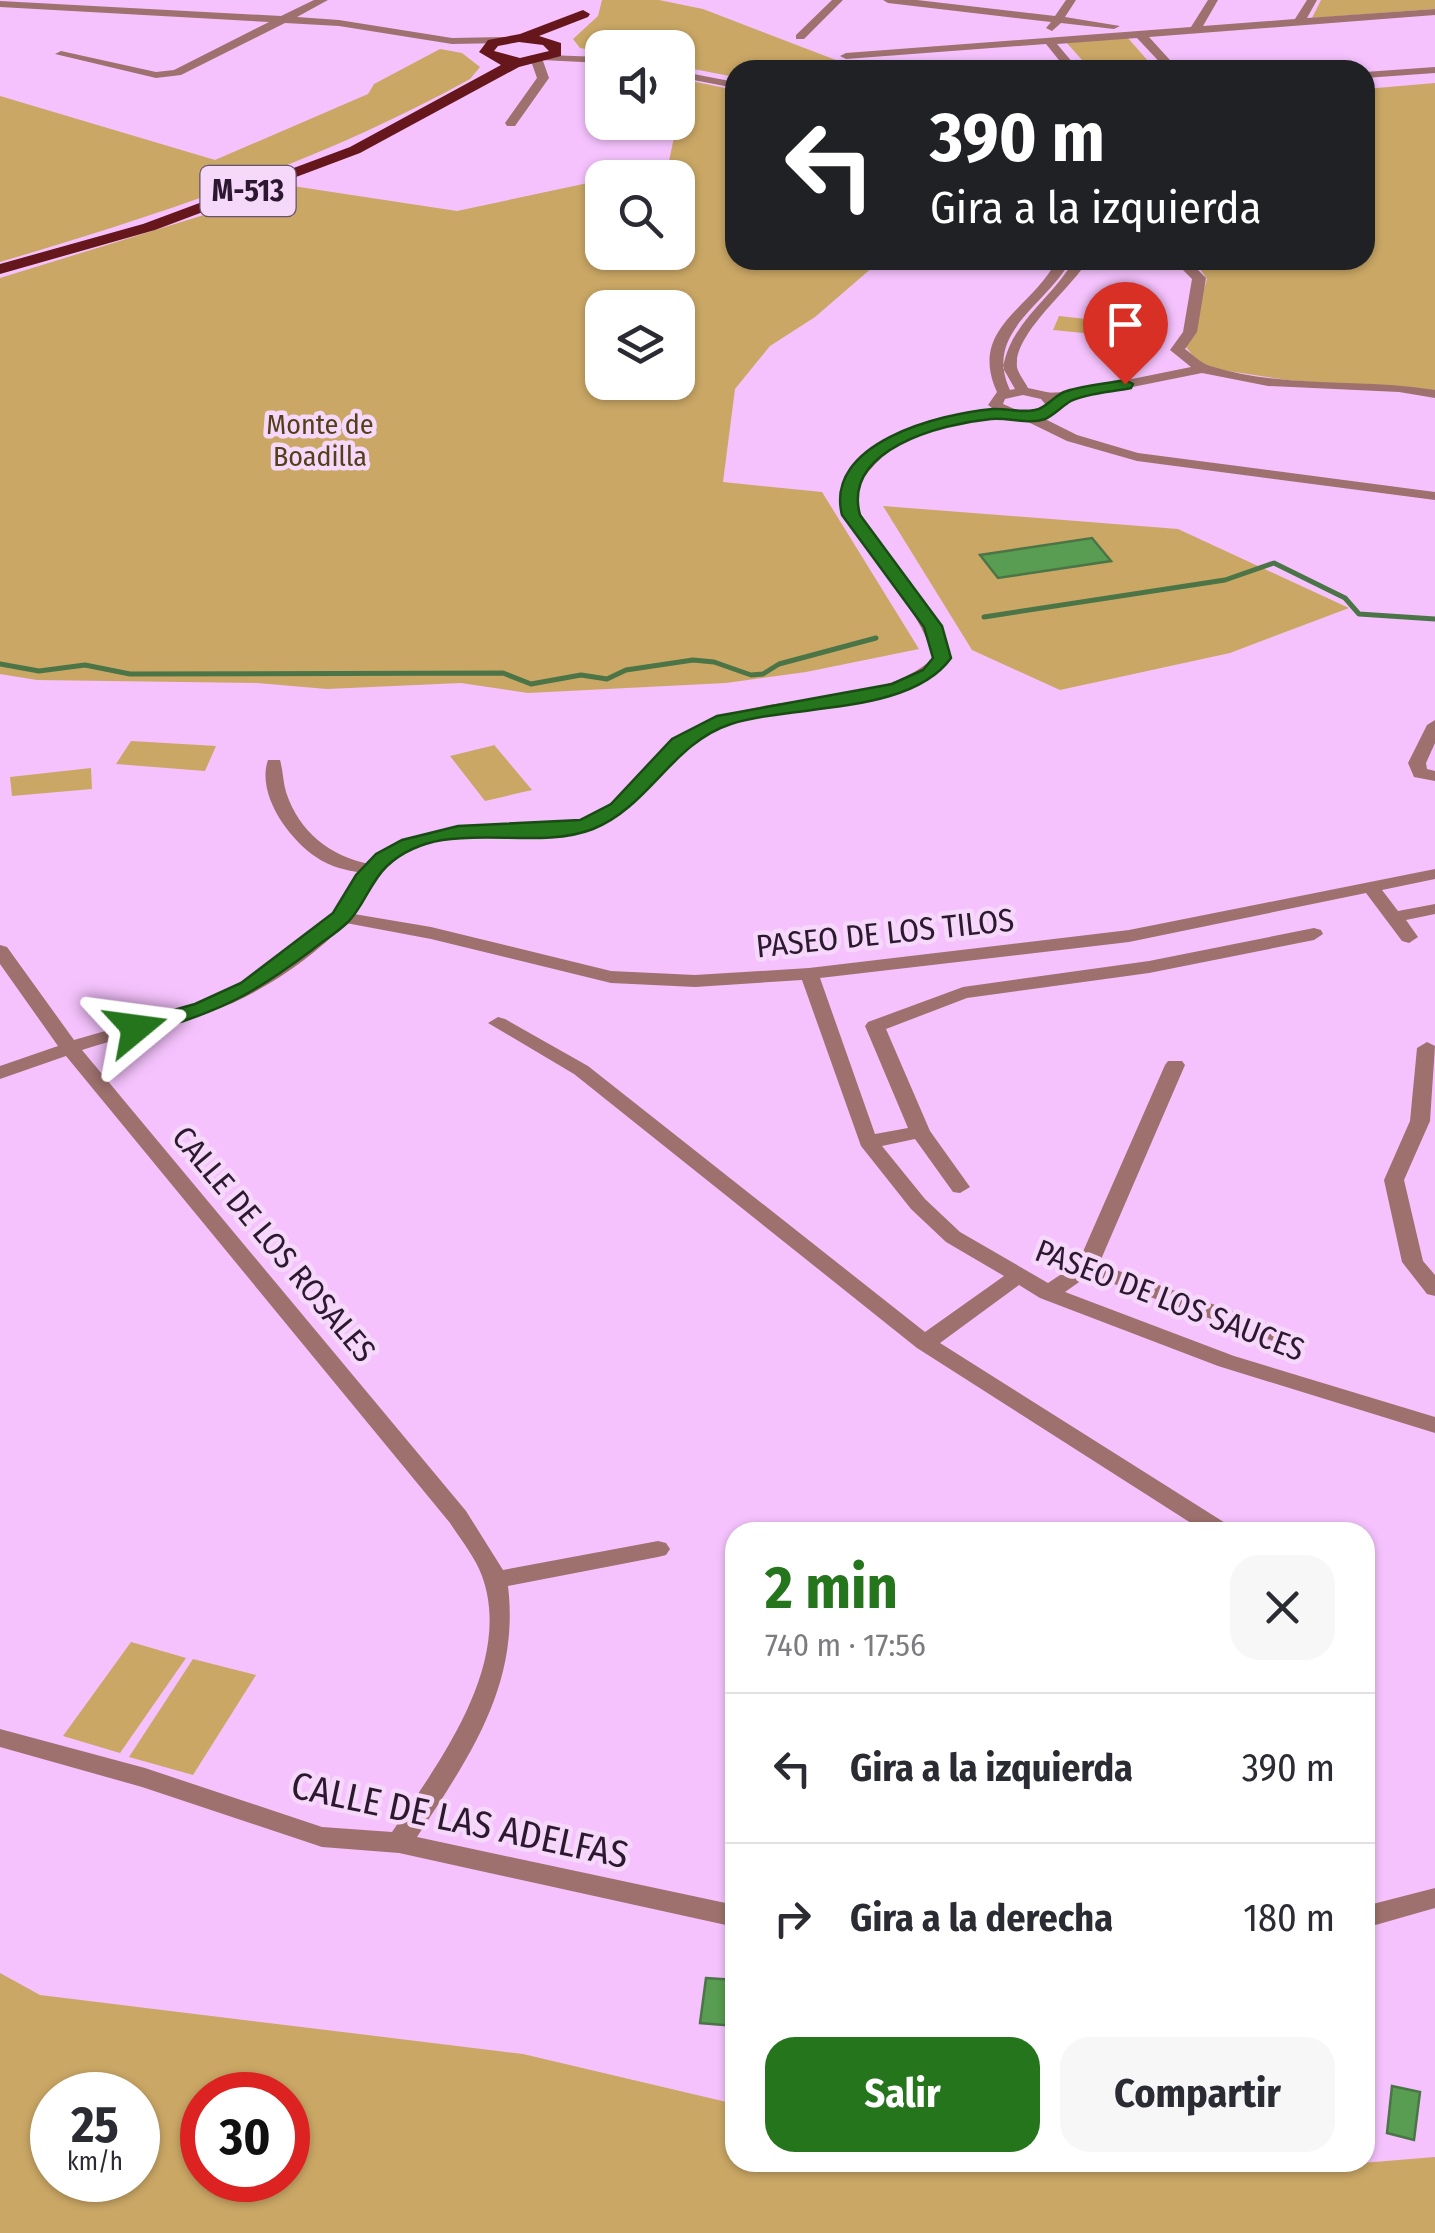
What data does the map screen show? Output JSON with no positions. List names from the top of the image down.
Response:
{
  "streets": {
    "main road": ["M-513"],
    "street": [
      "PASEO DE LOS TILOS",
      "CALLE DE LOS ROSALES",
      "PASEO DE LOS SAUCES",
      "CALLE DE LAS ADELFAS"
    ]
  },
  "crossings": [
    ["PASEO DE LOS TILOS", "PASEO DE LOS SAUCES"],
    ["CALLE DE LOS ROSALES", "CALLE DE LAS ADELFAS"]
  ],
  "parks": ["Monte de Boadilla"],
  "page": {
    "turn": ["390 m", "Gira a la izquierda"],
    "heading": ["2 min", "740 m · 17:56"],
    "list": [
      {
        "name": "Gira a la izquierda",
        "value": "390 m"
      },
      {
        "name": "Gira a la derecha",
        "value": "180 m"
      }
    ],
    "buttons": ["Salir", "Compartir"],
    "speed": "25 km/h",
    "limit": "30"
  }
}
